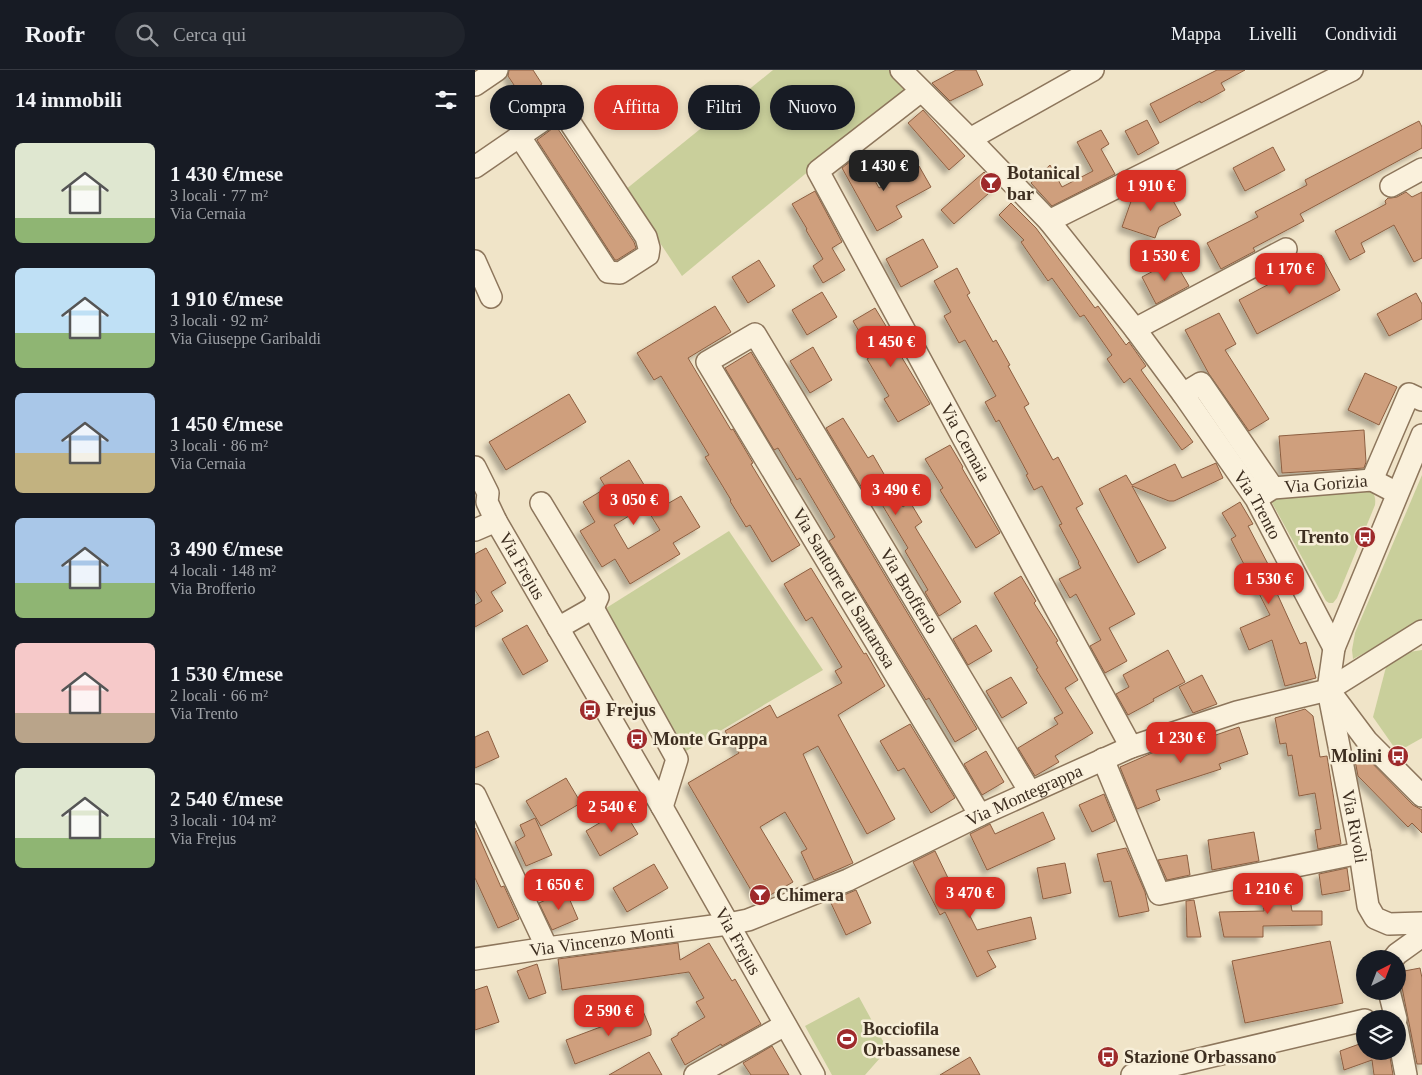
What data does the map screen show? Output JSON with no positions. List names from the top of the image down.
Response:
{
  "streets": {
    "street": [
      "Via Cernaia",
      "Via Gorizia",
      "Via Trento",
      "Via Frejus",
      "Via Santorre di Santarosa",
      "Via Brofferio",
      "Via Montegrappa",
      "Via Rivoli",
      "Via Vincenzo Monti"
    ]
  },
  "crossings": [
    ["Via Cernaia", "Via Trento"],
    ["Via Cernaia", "Via Montegrappa"],
    ["Via Gorizia", "Via Trento"],
    ["Via Gorizia", "Via Rivoli"],
    ["Via Trento", "Via Rivoli"],
    ["Via Frejus", "Via Montegrappa"],
    ["Via Frejus", "Via Vincenzo Monti"],
    ["Via Santorre di Santarosa", "Via Brofferio"],
    ["Via Santorre di Santarosa", "Via Montegrappa"],
    ["Via Brofferio", "Via Montegrappa"],
    ["Via Montegrappa", "Via Rivoli"],
    ["Via Montegrappa", "Via Vincenzo Monti"]
  ],
  "places": {
    "bar": ["Botanical bar", "Chimera"],
    "bus stop": [
      "Trento",
      "Frejus",
      "Monte Grappa",
      "Molini",
      "Stazione Orbassano"
    ],
    "sports": ["Bocciofila Orbassanese"]
  },
  "north": "top right",
  "page": {
    "header": "Roofr",
    "search": "Cerca qui",
    "nav": ["Mappa", "Livelli", "Condividi"],
    "heading": "14 immobili",
    "chip": [
      "Compra",
      "Affitta",
      "Filtri",
      "Nuovo"
    ],
    "list": [
      {
        "name": "1 430 €/mese",
        "note": "3 locali · 77 m² · Via Cernaia"
      },
      {
        "name": "1 910 €/mese",
        "note": "3 locali · 92 m² · Via Giuseppe Garibaldi"
      },
      {
        "name": "1 450 €/mese",
        "note": "3 locali · 86 m² · Via Cernaia"
      },
      {
        "name": "3 490 €/mese",
        "note": "4 locali · 148 m² · Via Brofferio"
      },
      {
        "name": "1 530 €/mese",
        "note": "2 locali · 66 m² · Via Trento"
      },
      {
        "name": "2 540 €/mese",
        "note": "3 locali · 104 m² · Via Frejus"
      }
    ],
    "price": [
      "1 430 €",
      "1 910 €",
      "1 530 €",
      "1 170 €",
      "1 450 €",
      "3 490 €",
      "3 050 €",
      "1 530 €",
      "1 230 €",
      "2 540 €",
      "1 650 €",
      "1 210 €",
      "3 470 €",
      "2 590 €"
    ]
  }
}
